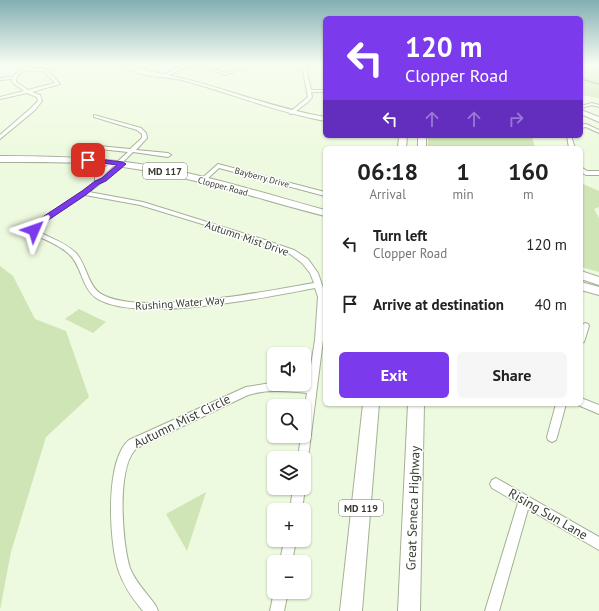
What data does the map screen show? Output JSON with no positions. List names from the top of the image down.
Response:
{
  "streets": {
    "main road": [
      "MD 117",
      "Clopper Road",
      "MD 119",
      "Great Seneca Highway"
    ],
    "street": [
      "Bayberry Drive",
      "Autumn Mist Drive",
      "Rushing Water Way",
      "Autumn Mist Circle",
      "Rising Sun Lane"
    ]
  },
  "crossings": [
    ["Bayberry Drive", "Clopper Road"],
    ["Clopper Road", "Rushing Water Way"],
    ["Autumn Mist Drive", "Rushing Water Way"],
    ["Autumn Mist Drive", "Autumn Mist Circle"]
  ],
  "page": {
    "turn": ["120 m", "Clopper Road"],
    "eta": [
      "06:18",
      "Arrival",
      "1",
      "min",
      "160",
      "m"
    ],
    "list": [
      {
        "name": "Turn left",
        "note": "Clopper Road",
        "value": "120 m"
      },
      {
        "name": "Arrive at destination",
        "value": "40 m"
      }
    ],
    "buttons": ["Exit", "Share"],
    "map_buttons": ["+", "−"]
  }
}
